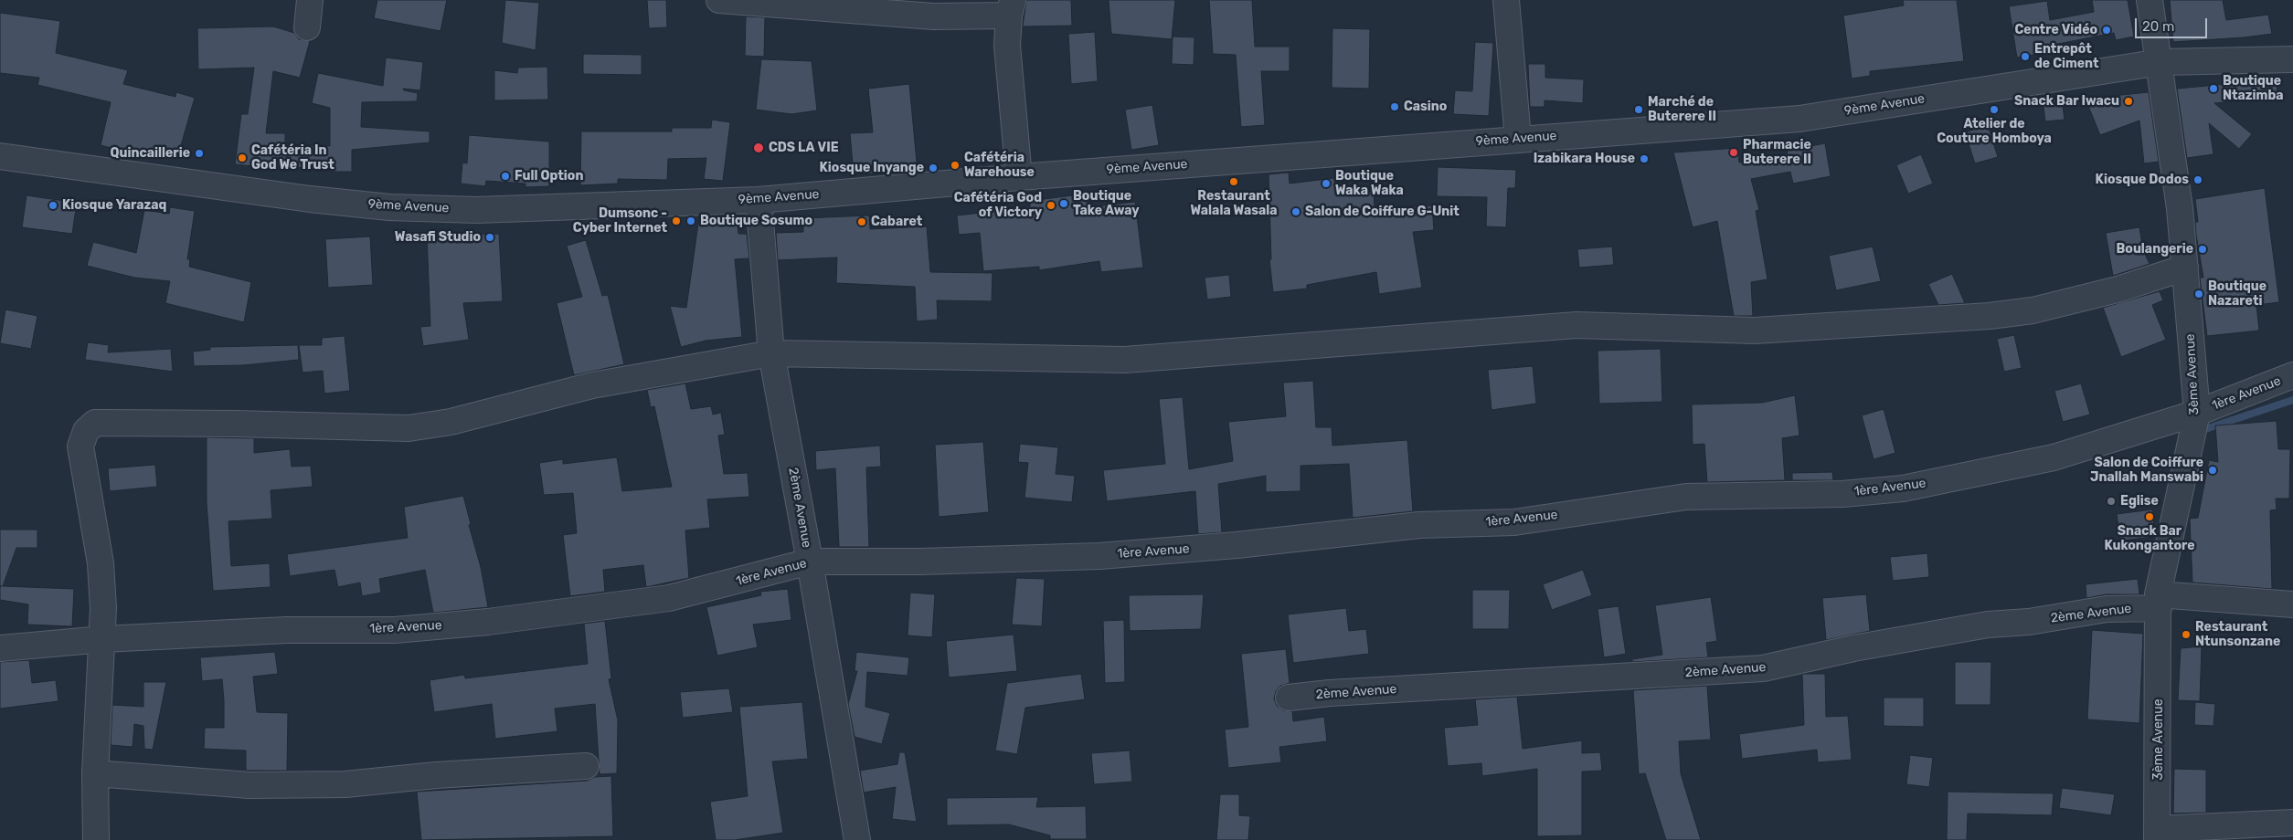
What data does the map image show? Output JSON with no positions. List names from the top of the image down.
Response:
{
  "streets": {
    "street": [
      "9ème Avenue",
      "3ème Avenue",
      "1ère Avenue",
      "2ème Avenue"
    ]
  },
  "crossings": [
    ["9ème Avenue", "3ème Avenue"],
    ["9ème Avenue", "2ème Avenue"],
    ["3ème Avenue", "1ère Avenue"],
    ["3ème Avenue", "2ème Avenue"],
    ["1ère Avenue", "2ème Avenue"]
  ],
  "places": [
    "Centre Vidéo",
    "Entrepôt de Ciment",
    "Boutique Ntazimba",
    "Snack Bar Iwacu",
    "Casino",
    "Marché de Buterere II",
    "Atelier de Couture Homboya",
    "CDS LA VIE",
    "Pharmacie Buterere II",
    "Quincaillerie",
    "Cafétéria In God We Trust",
    "Izabikara House",
    "Cafétéria Warehouse",
    "Kiosque Inyange",
    "Full Option",
    "Kiosque Dodos",
    "Restaurant Walala Wasala",
    "Boutique Waka Waka",
    "Boutique Take Away",
    "Kiosque Yarazaq",
    "Cafétéria God of Victory",
    "Salon de Coiffure G-Unit",
    "Dumsonc - Cyber Internet",
    "Boutique Sosumo",
    "Cabaret",
    "Wasafi Studio",
    "Boulangerie",
    "Boutique Nazareti",
    "Salon de Coiffure Jnallah Manswabi",
    "Eglise",
    "Snack Bar Kukongantore",
    "Restaurant Ntunsonzane"
  ],
  "scale_bar": "20 m"
}
